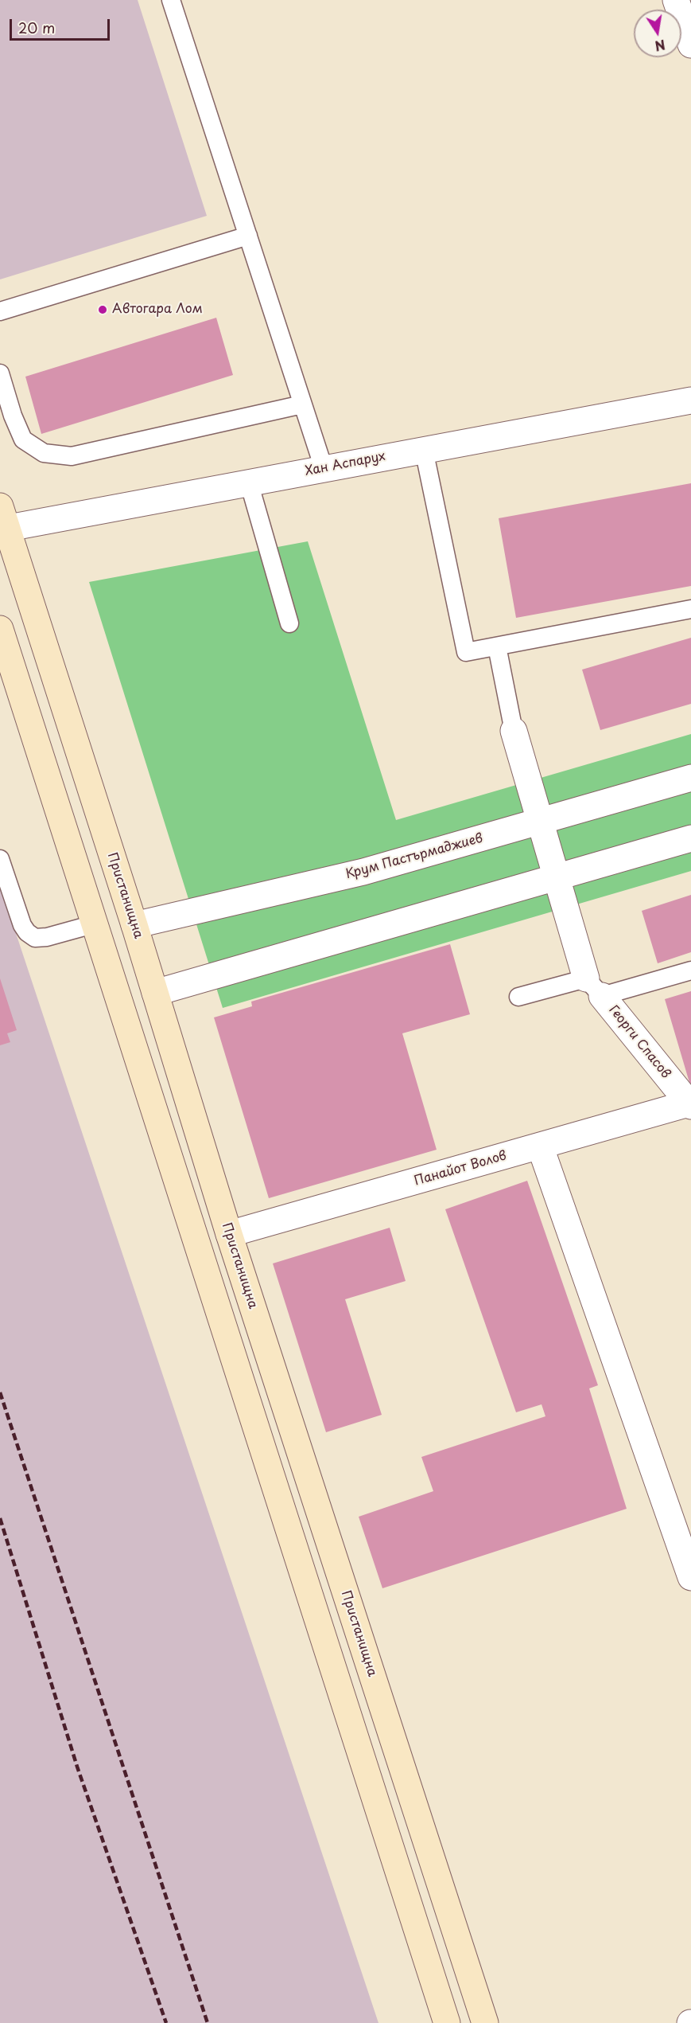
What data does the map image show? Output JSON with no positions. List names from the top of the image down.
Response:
{
  "streets": {
    "main road": ["Пристанищна"],
    "street": [
      "Хан Аспарух",
      "Крум Пастърмаджиев",
      "Георги Спасов",
      "Панайот Волов"
    ]
  },
  "crossings": [
    ["Хан Аспарух", "Пристанищна"],
    ["Крум Пастърмаджиев", "Пристанищна"],
    ["Пристанищна", "Панайот Волов"],
    ["Георги Спасов", "Панайот Волов"]
  ],
  "places": ["Автогара Лом"],
  "scale_bar": "20 m",
  "north": "bottom"
}
